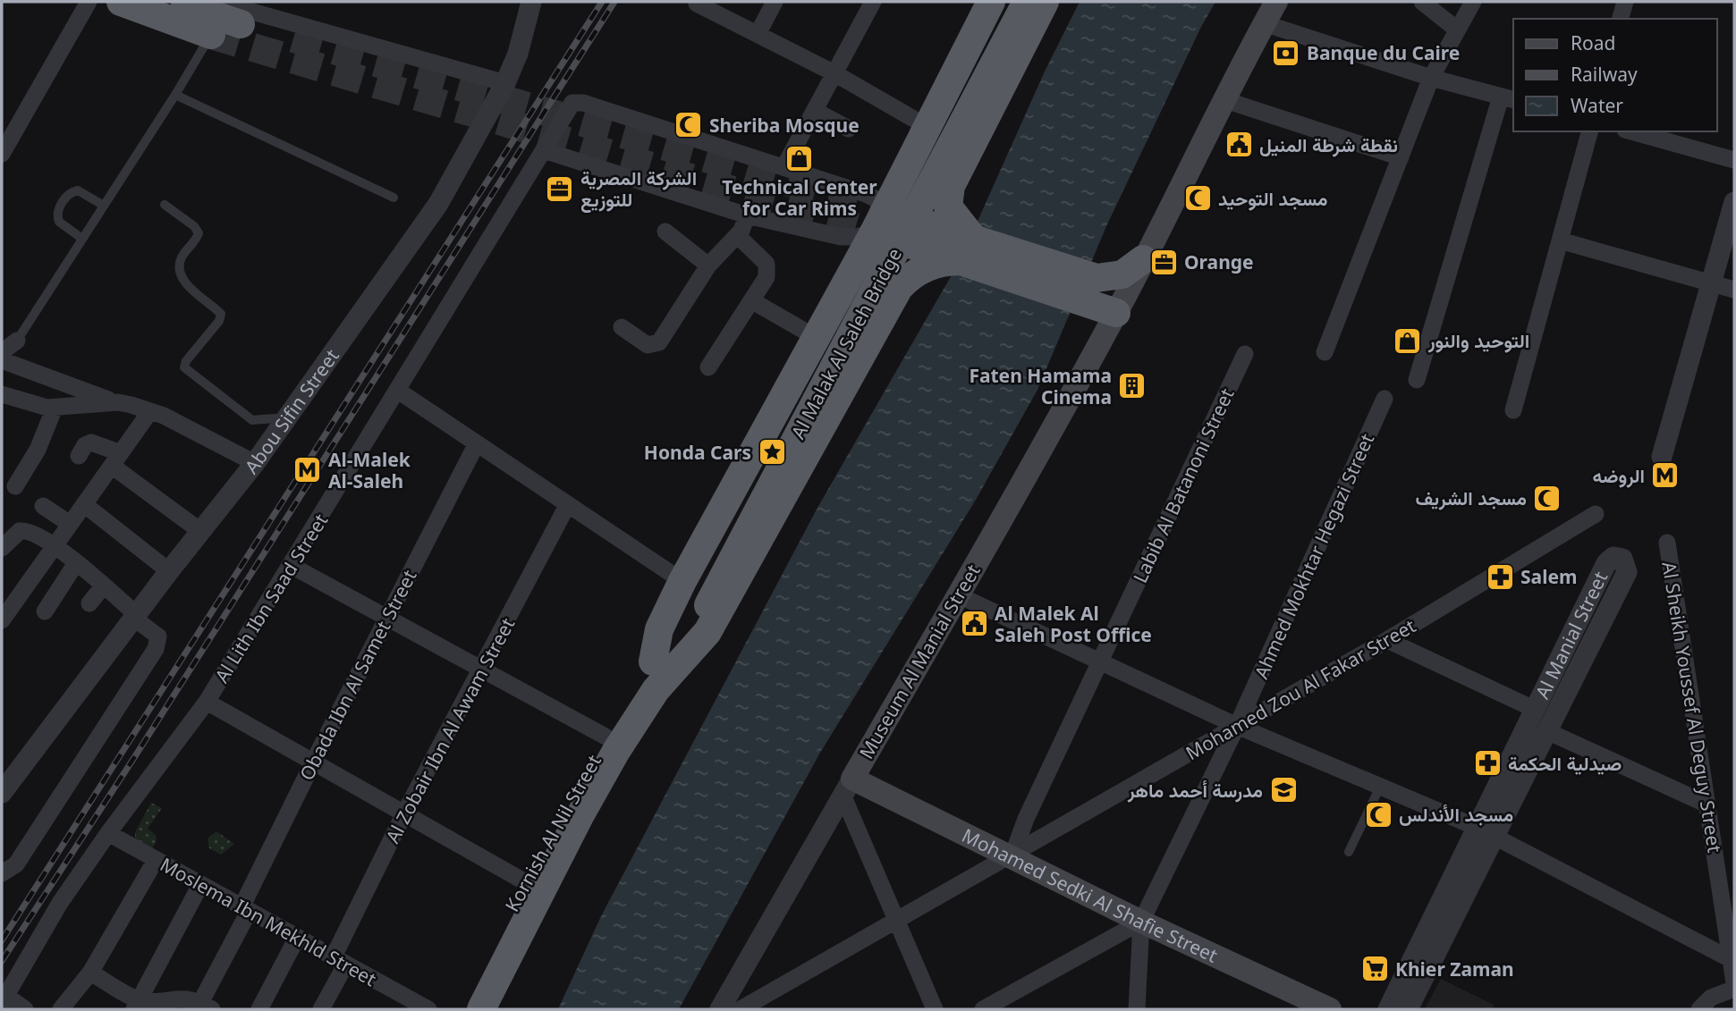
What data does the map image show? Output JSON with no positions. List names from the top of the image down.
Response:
{
  "streets": {
    "highway": ["Al Malak Al Saleh Bridge", "Kornish Al Nil Street"],
    "main road": ["Museum Al Manial Street", "Mohamed Sedki Al Shafie Street"],
    "street": [
      "Abou Sifin Street",
      "Labib Al Batanoni Street",
      "Ahmed Mokhtar Hegazi Street",
      "Al Lith Ibn Saad Street",
      "Al Manial Street",
      "Obada Ibn Al Samet Street",
      "Mohamed Zou Al Fakar Street",
      "Al Sheikh Youssef Al Deguy Street",
      "Al Zobair Ibn Al Awam Street",
      "Moslema Ibn Mekhld Street"
    ]
  },
  "crossings": [
    ["Al Malak Al Saleh Bridge", "Kornish Al Nil Street"],
    ["Labib Al Batanoni Street", "Mohamed Zou Al Fakar Street"],
    ["Labib Al Batanoni Street", "Mohamed Sedki Al Shafie Street"],
    ["Ahmed Mokhtar Hegazi Street", "Mohamed Zou Al Fakar Street"],
    ["Ahmed Mokhtar Hegazi Street", "Mohamed Sedki Al Shafie Street"],
    ["Al Lith Ibn Saad Street", "Moslema Ibn Mekhld Street"],
    ["Museum Al Manial Street", "Mohamed Sedki Al Shafie Street"],
    ["Obada Ibn Al Samet Street", "Moslema Ibn Mekhld Street"],
    ["Mohamed Zou Al Fakar Street", "Mohamed Sedki Al Shafie Street"],
    ["Al Zobair Ibn Al Awam Street", "Moslema Ibn Mekhld Street"]
  ],
  "places": {
    "bank": ["Banque du Caire"],
    "mosque": [
      "Sheriba Mosque",
      "مسجد التوحيد",
      "مسجد الشريف",
      "مسجد الأندلس"
    ],
    "public building": ["نقطة شرطة المنيل", "Al Malek Al Saleh Post Office"],
    "shop": ["Technical Center for Car Rims", "التوحيد والنور"],
    "office": ["الشركة المصرية للتوزيع", "Orange"],
    "building": ["Faten Hamama Cinema"],
    "place": ["Honda Cars"],
    "metro station": ["Al-Malek Al-Saleh", "الروضه"],
    "pharmacy": ["Salem", "صيدلية الحكمة"],
    "school or university": ["مدرسة أحمد ماهر"],
    "supermarket": ["Khier Zaman"]
  },
  "legend": ["Road", "Railway", "Water"]
}
